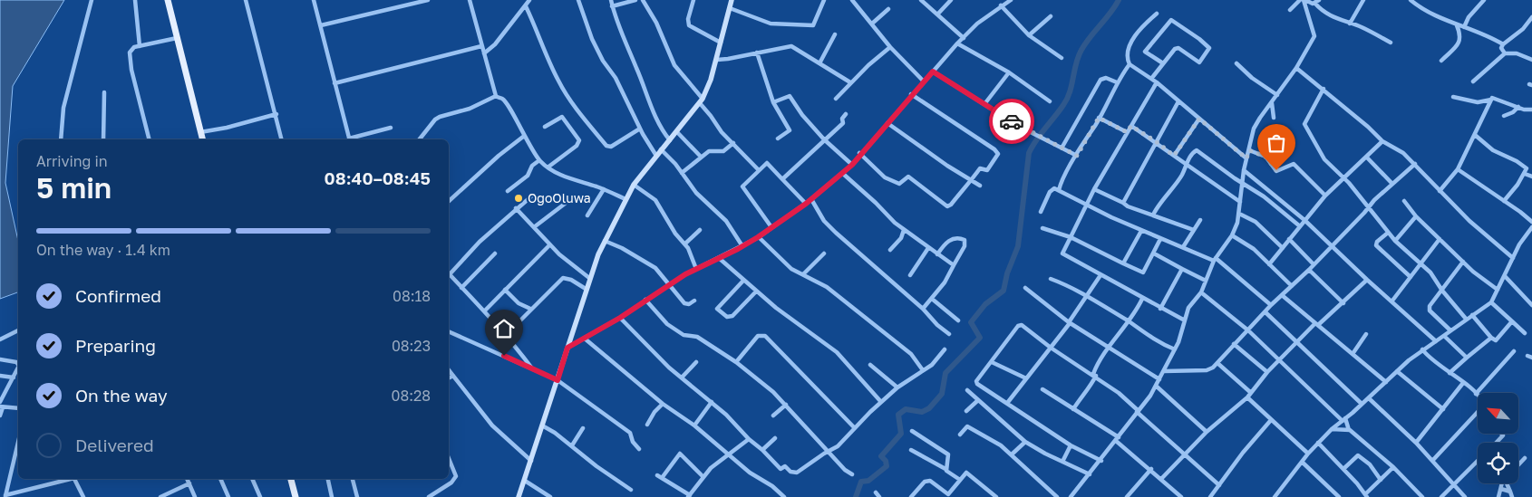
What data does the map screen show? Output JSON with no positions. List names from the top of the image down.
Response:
{
  "places": ["OgoOluwa"],
  "north": "top left",
  "page": {
    "heading": ["5 min", "Arriving in", "08:40–08:45"],
    "bar": "On the way · 1.4 km",
    "list": [
      ["Confirmed", "08:18"],
      ["Preparing", "08:23"],
      ["On the way", "08:28"],
      "Delivered"
    ]
  }
}
